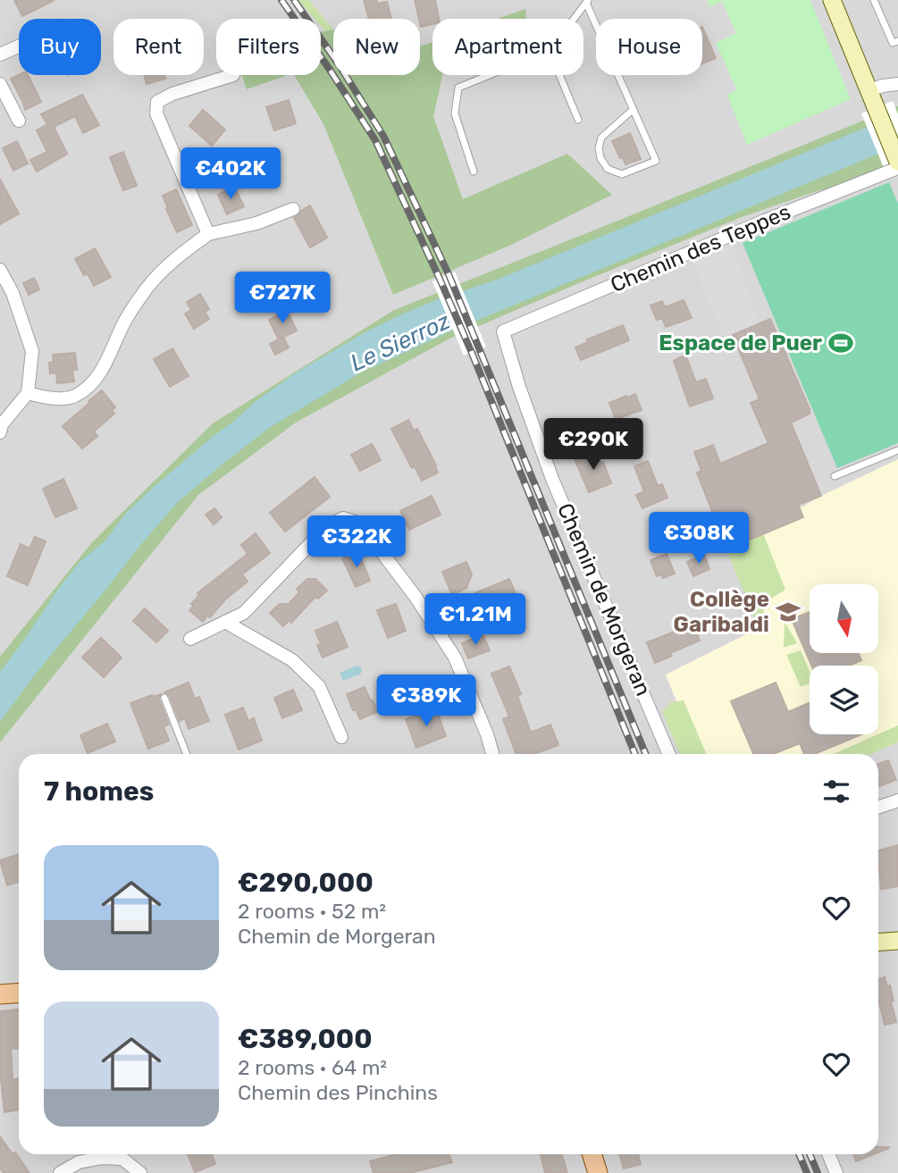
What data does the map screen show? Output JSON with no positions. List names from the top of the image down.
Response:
{
  "streets": {
    "street": ["Chemin des Teppes", "Chemin de Morgeran"]
  },
  "crossings": [
    ["Chemin des Teppes", "Chemin de Morgeran"]
  ],
  "water": ["Le Sierroz"],
  "places": {
    "sports": ["Espace de Puer"],
    "school or university": ["Collège Garibaldi"]
  },
  "north": "bottom",
  "page": {
    "chip": [
      "Buy",
      "Rent",
      "Filters",
      "New",
      "Apartment",
      "House"
    ],
    "price": [
      "€402K",
      "€727K",
      "€290K",
      "€308K",
      "€322K",
      "€1.21M",
      "€389K"
    ],
    "heading": "7 homes",
    "list": [
      {
        "name": "€290,000",
        "note": "2 rooms · 52 m² · Chemin de Morgeran"
      },
      {
        "name": "€389,000",
        "note": "2 rooms · 64 m² · Chemin des Pinchins"
      }
    ]
  }
}
